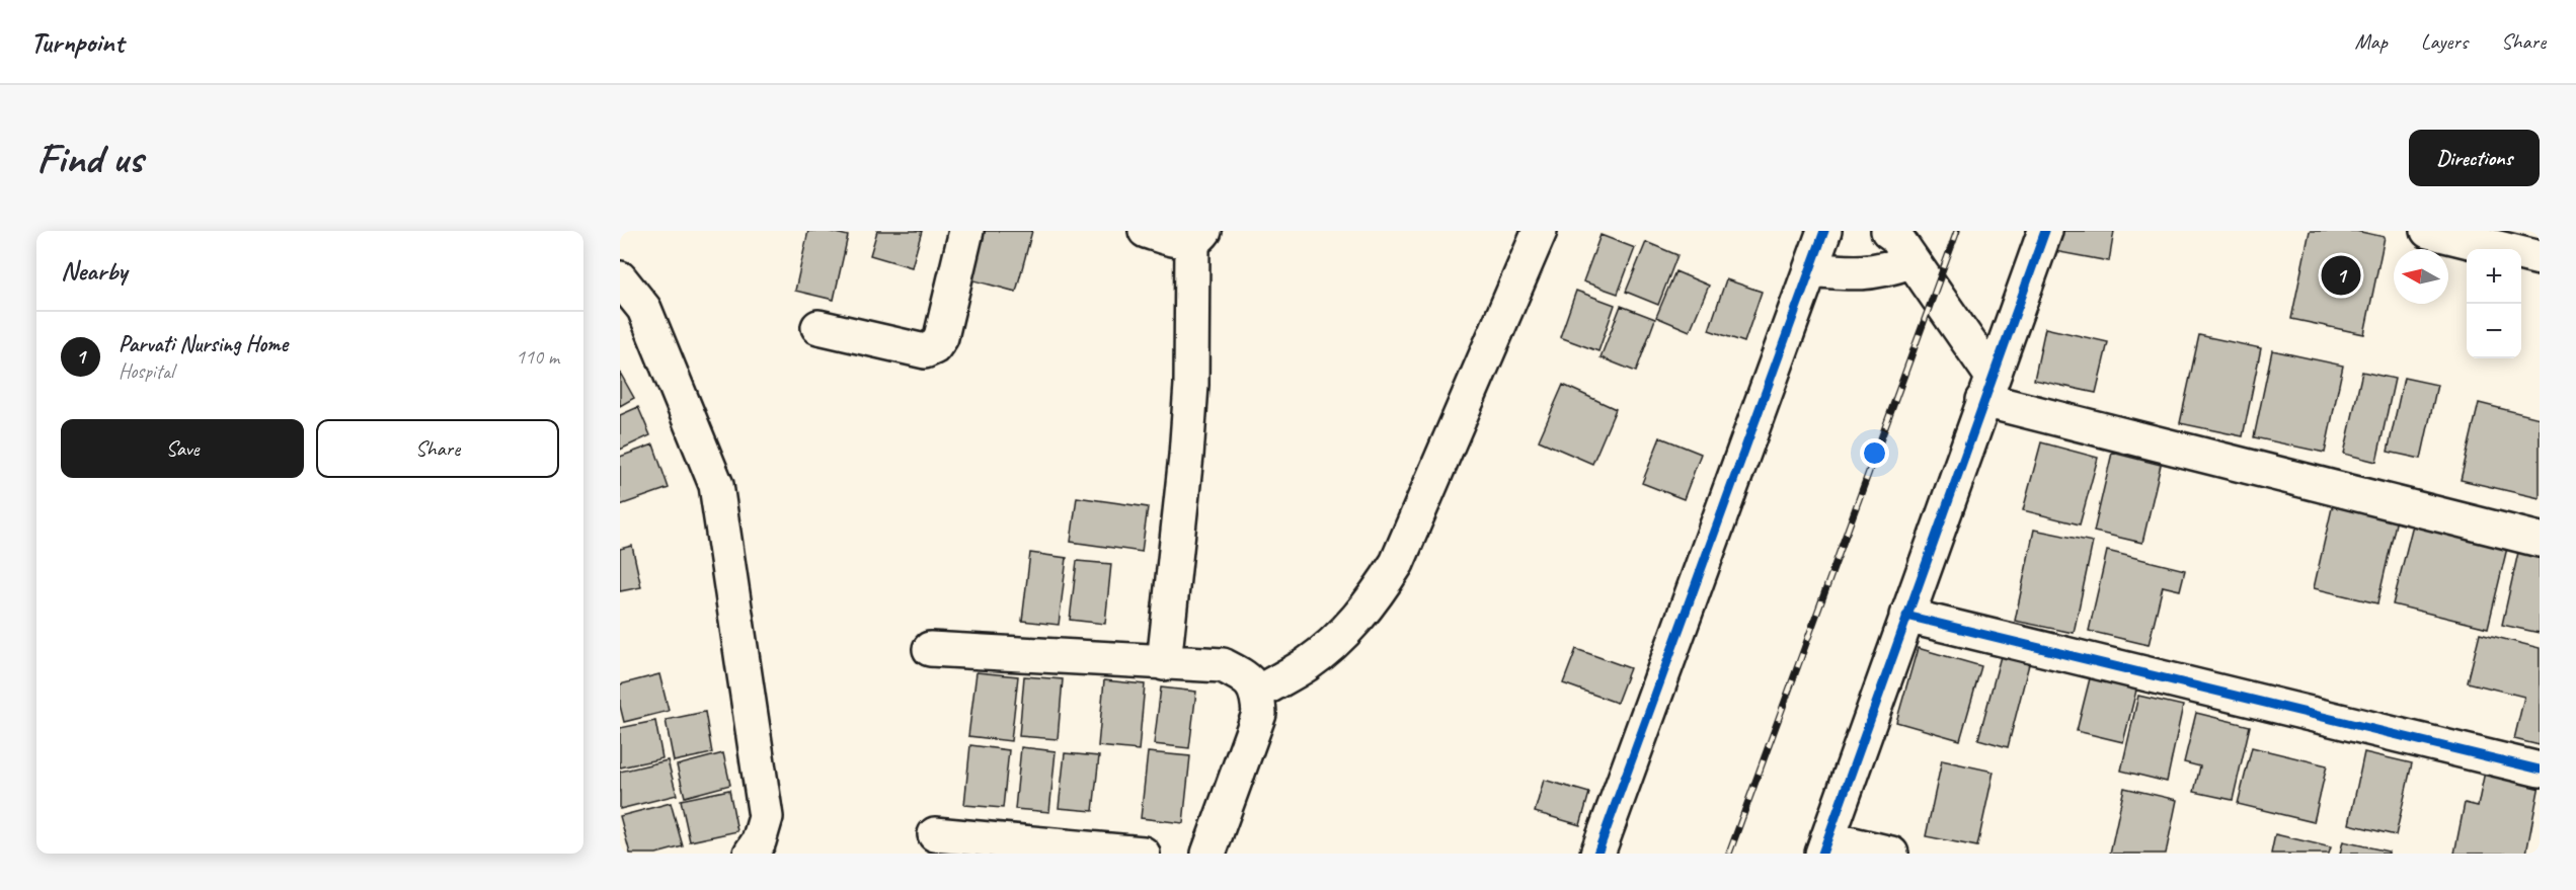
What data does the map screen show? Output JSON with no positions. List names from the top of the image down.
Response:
{
  "north": "left",
  "page": {
    "header": "Turnpoint",
    "nav": ["Map", "Layers", "Share"],
    "buttons": [
      "Directions",
      ["Save", "Share"]
    ],
    "title": "Find us",
    "heading": "Nearby",
    "map_buttons": ["+", "−"],
    "pins": "1",
    "list": [
      {
        "mark": "1",
        "name": "Parvati Nursing Home",
        "note": "Hospital",
        "value": "110 m"
      }
    ]
  }
}
